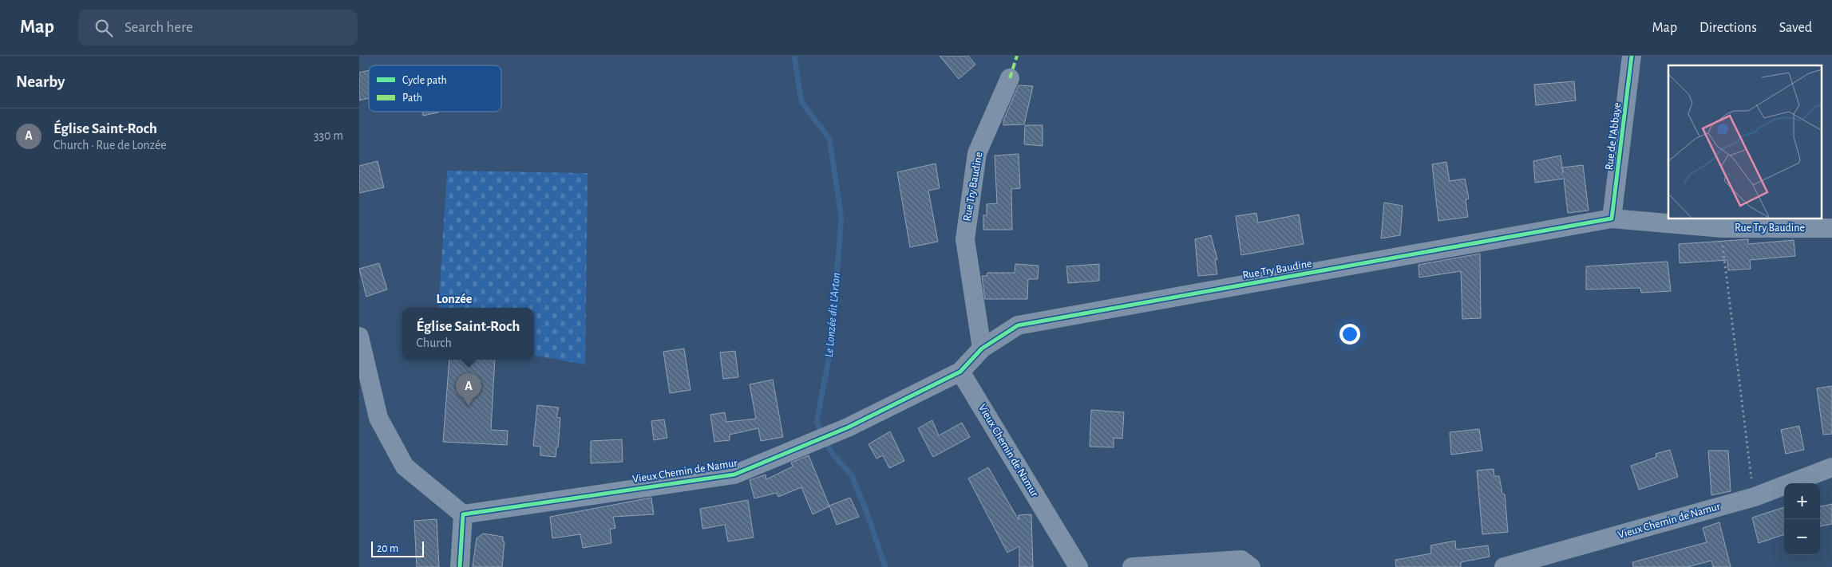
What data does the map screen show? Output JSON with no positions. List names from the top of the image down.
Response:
{
  "streets": {
    "street": ["Rue de l'Abbaye", "Rue Try Baudine", "Vieux Chemin de Namur"]
  },
  "crossings": [
    ["Rue de l'Abbaye", "Rue Try Baudine"],
    ["Rue Try Baudine", "Vieux Chemin de Namur"]
  ],
  "districts": ["Lonzée"],
  "water": ["Le Lonzée dit L'Arton"],
  "legend": ["Cycle path", "Path"],
  "scale_bar": "20 m",
  "page": {
    "header": "Map",
    "search": "Search here",
    "nav": ["Map", "Directions", "Saved"],
    "heading": "Nearby",
    "list": [
      {
        "mark": "A",
        "name": "Église Saint-Roch",
        "note": "Church · Rue de Lonzée",
        "value": "330 m"
      }
    ],
    "popup": ["Église Saint-Roch", "Church"],
    "pins": "A",
    "map_buttons": ["+", "−"],
    "scale": "20 m"
  }
}
